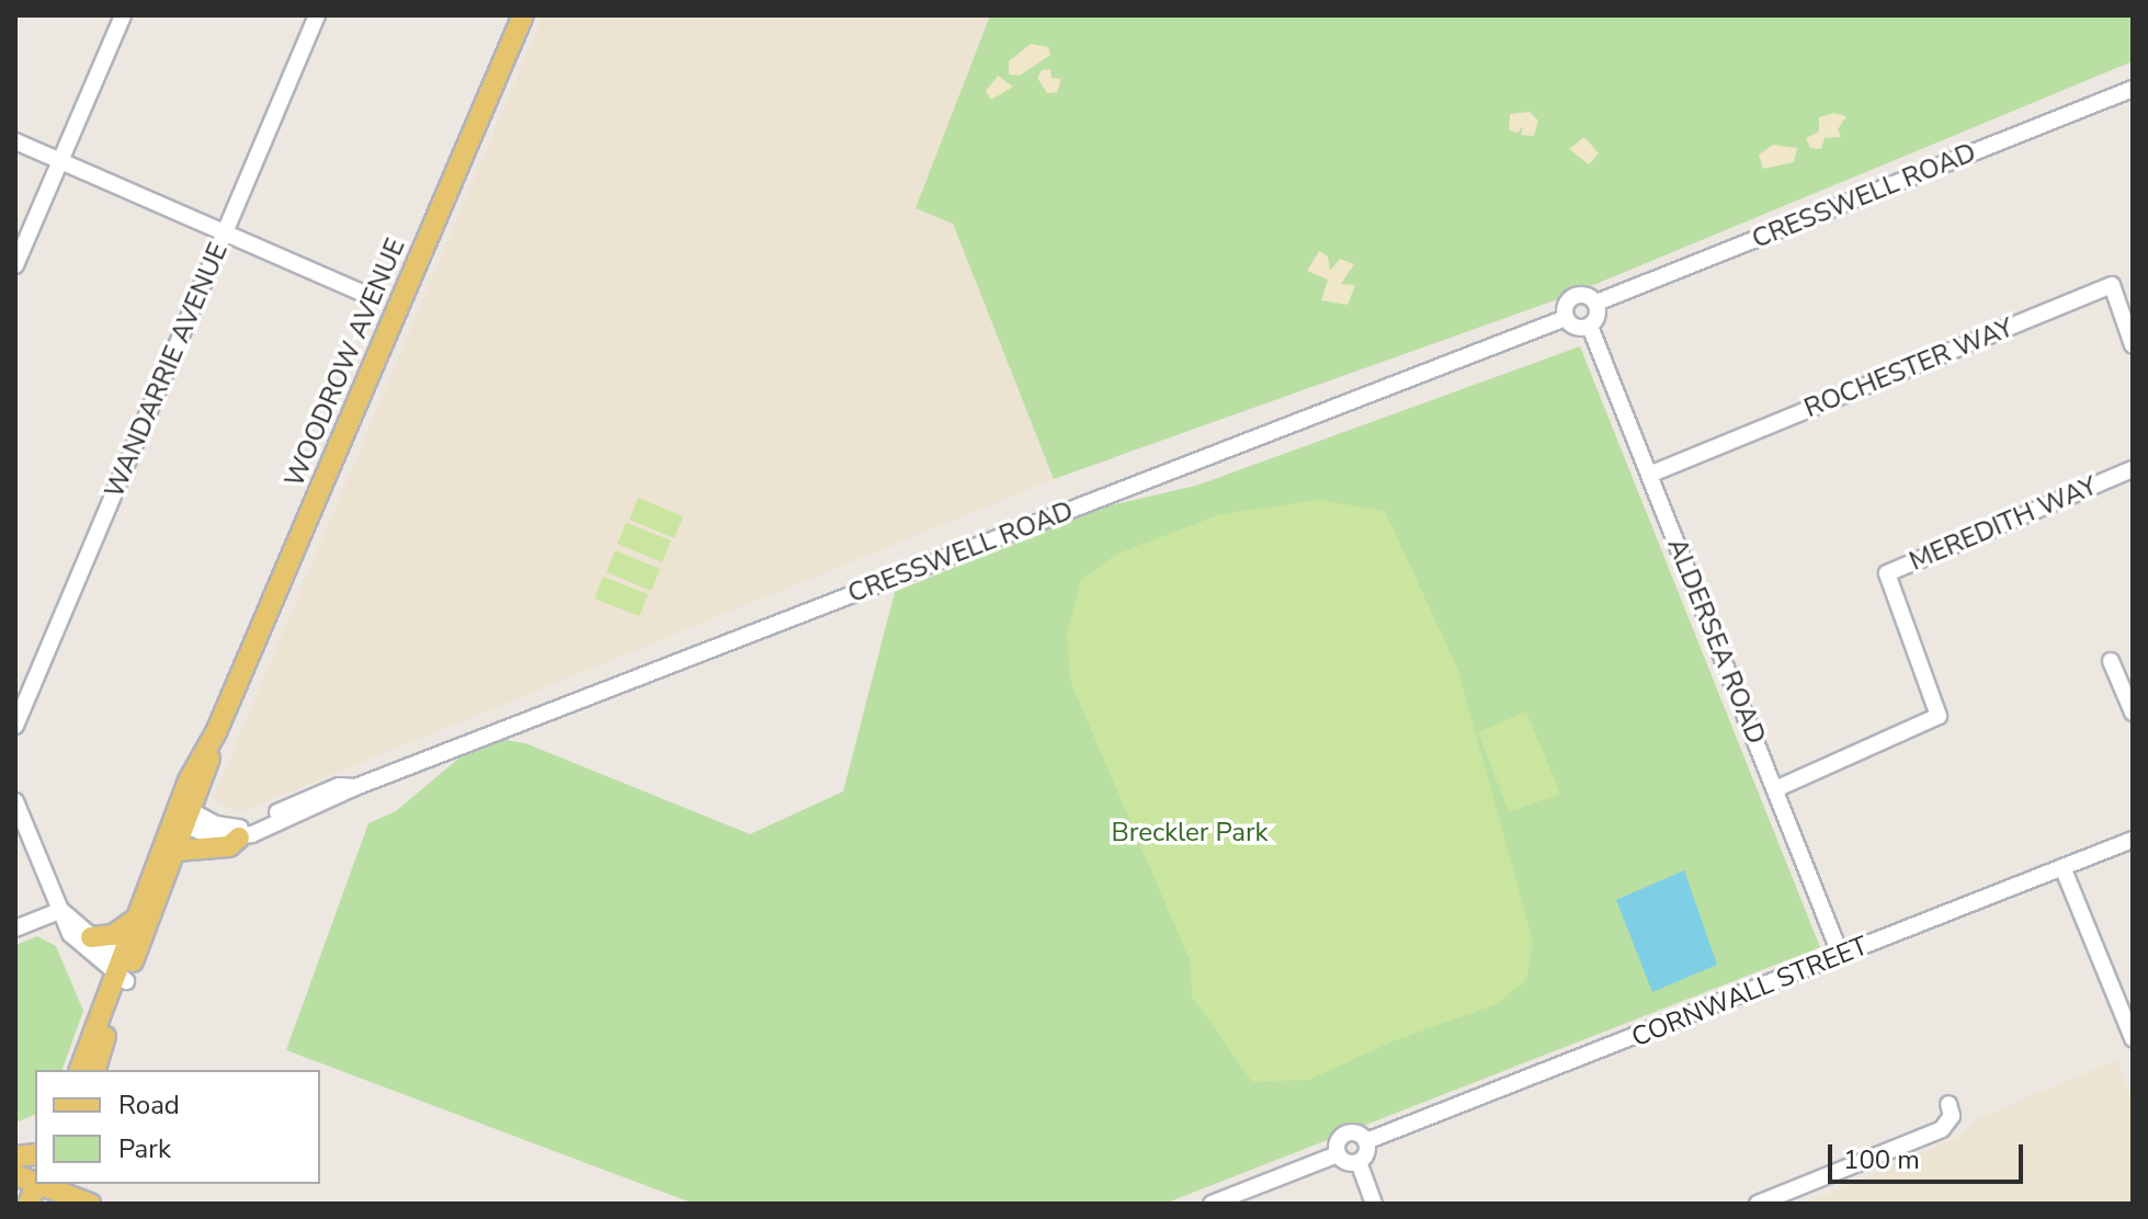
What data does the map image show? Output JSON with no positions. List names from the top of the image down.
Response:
{
  "streets": {
    "main road": ["WOODROW AVENUE"],
    "street": [
      "CRESSWELL ROAD",
      "ROCHESTER WAY",
      "WANDARRIE AVENUE",
      "MEREDITH WAY",
      "ALDERSEA ROAD",
      "CORNWALL STREET"
    ]
  },
  "crossings": [
    ["CRESSWELL ROAD", "WOODROW AVENUE"],
    ["CRESSWELL ROAD", "ALDERSEA ROAD"],
    ["ROCHESTER WAY", "ALDERSEA ROAD"],
    ["MEREDITH WAY", "ALDERSEA ROAD"],
    ["ALDERSEA ROAD", "CORNWALL STREET"]
  ],
  "parks": ["Breckler Park"],
  "legend": ["Road", "Park"],
  "scale_bar": "100 m"
}
